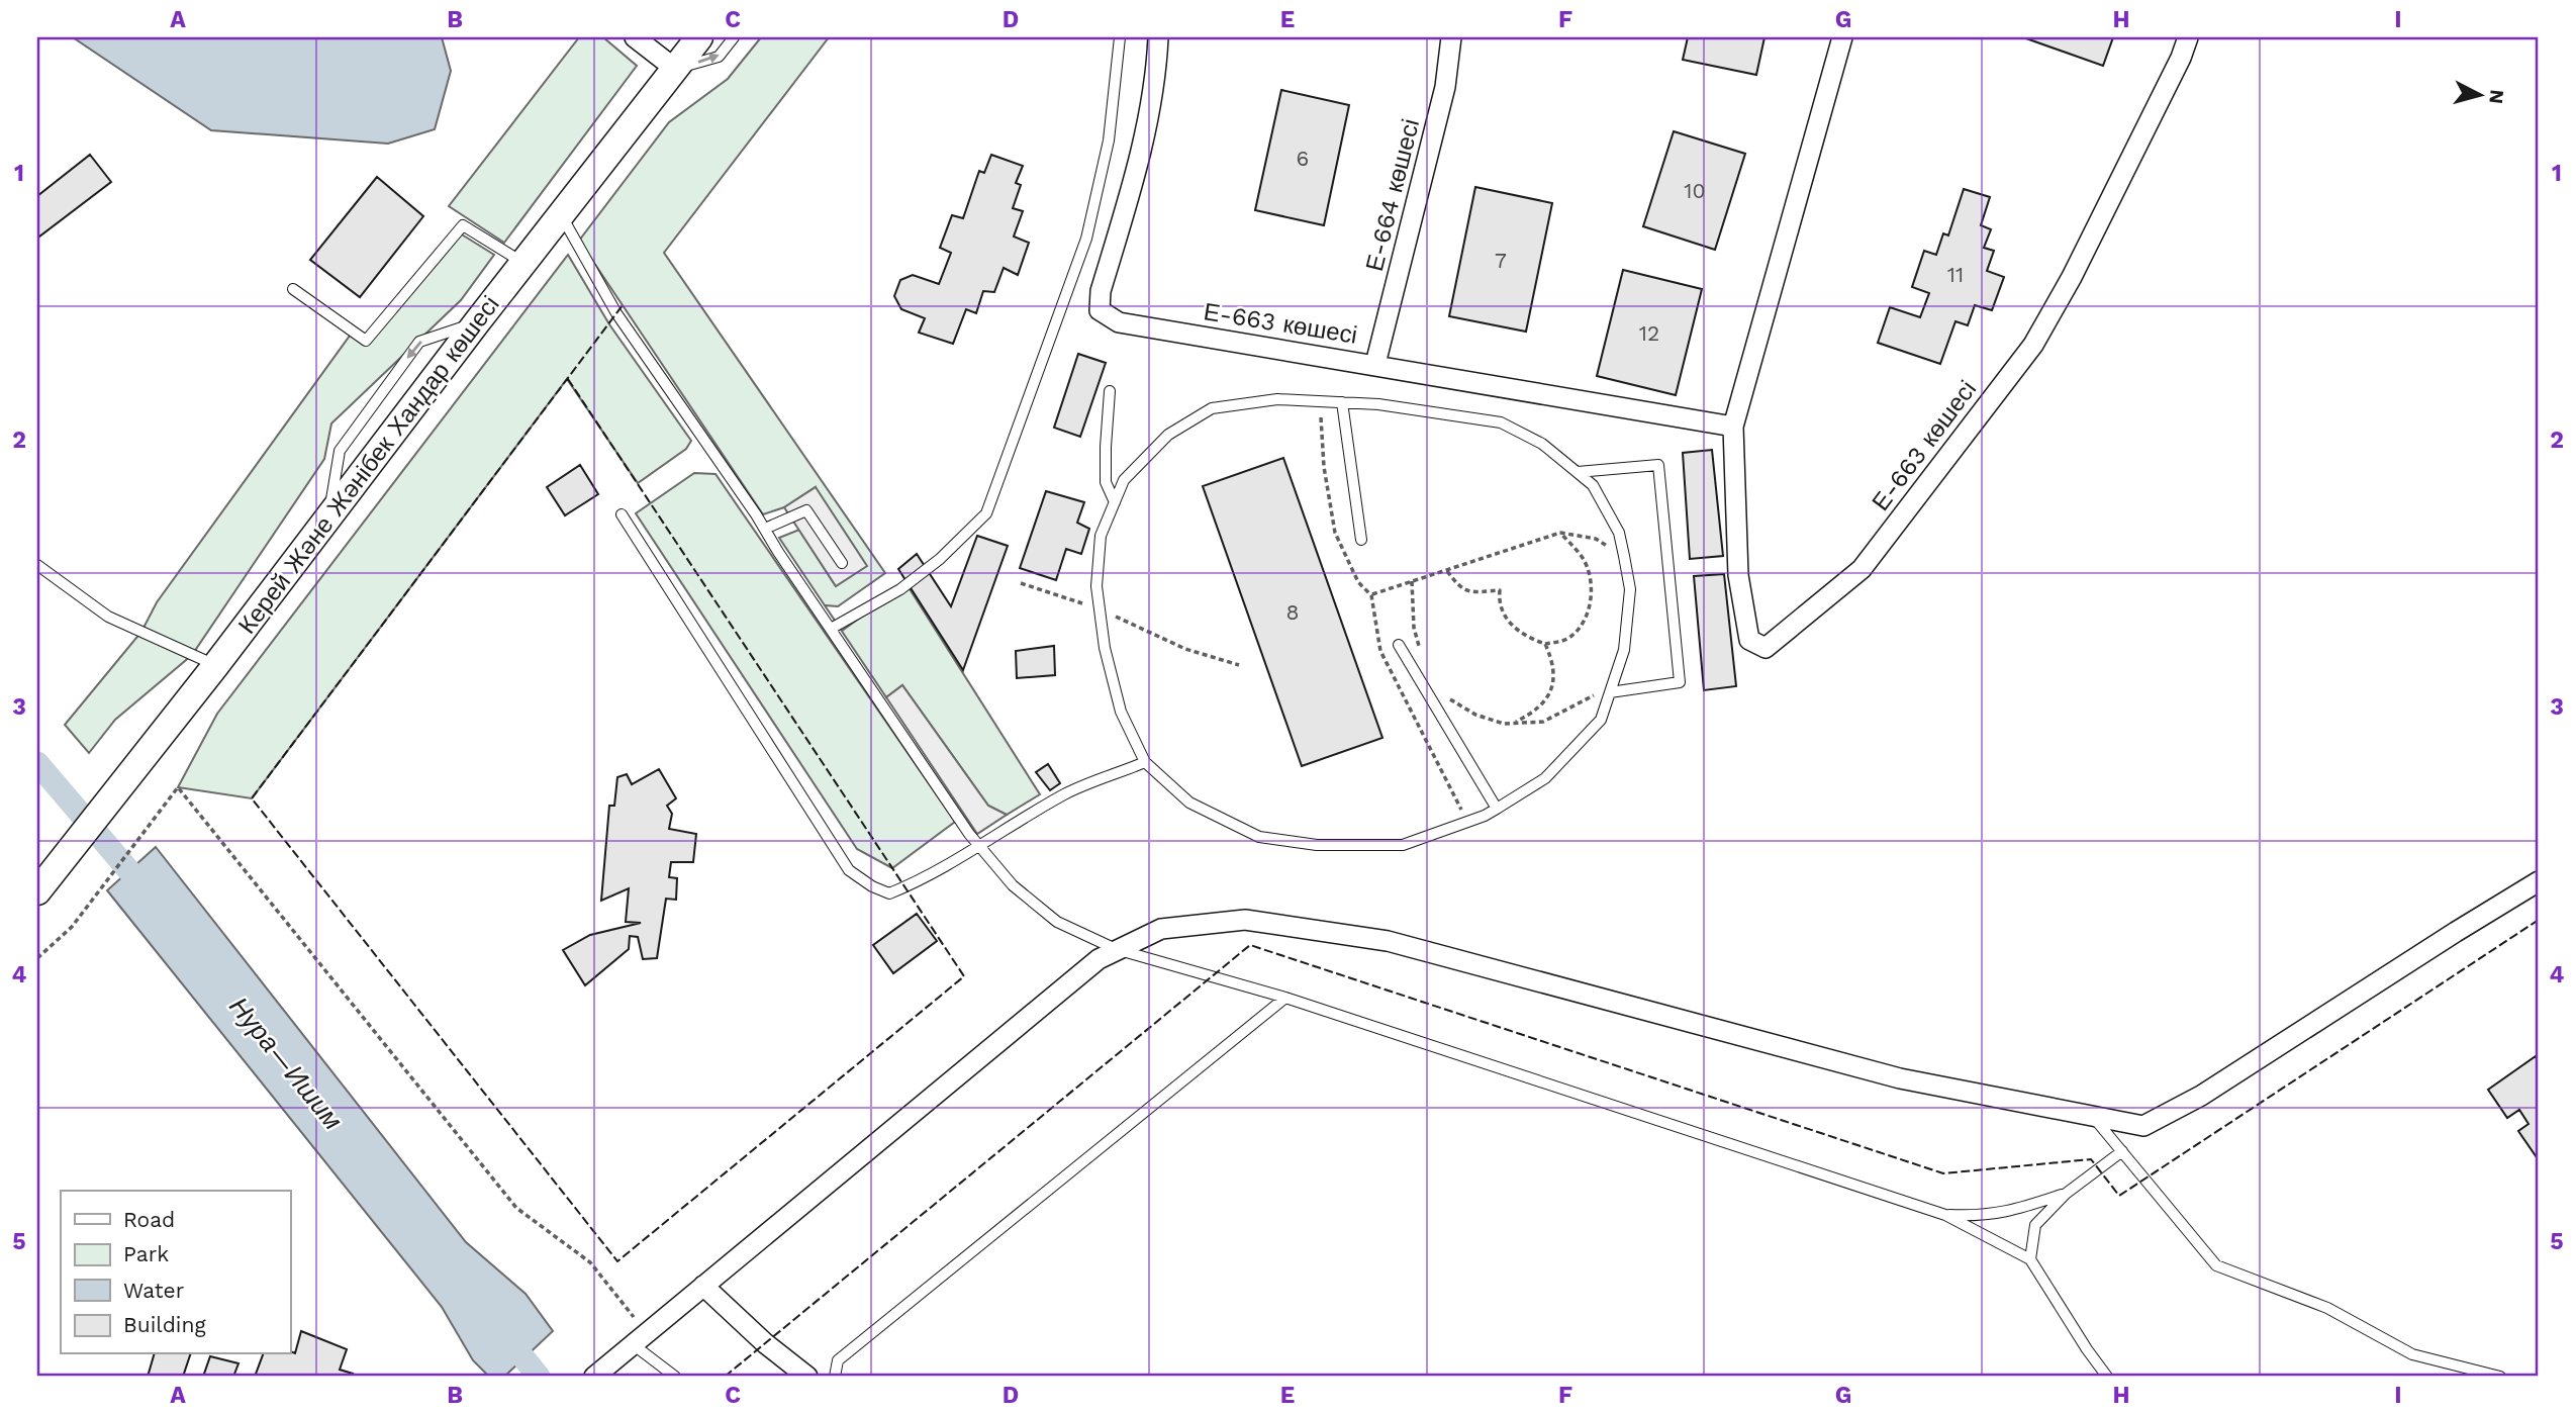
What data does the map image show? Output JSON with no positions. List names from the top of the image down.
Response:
{
  "streets": {
    "main road": ["Керей Және Жәнібек Хандар көшесі"],
    "street": ["Е-664 көшесі", "Е-663 көшесі"]
  },
  "crossings": [
    ["Е-664 көшесі", "Е-663 көшесі"]
  ],
  "water": ["Нура—Ишим"],
  "house_numbers": [
    "6",
    "10",
    "7",
    "11",
    "12",
    "8"
  ],
  "legend": [
    "Road",
    "Park",
    "Water",
    "Building"
  ],
  "north": "right",
  "grid": {
    "columns": [
      "A",
      "B",
      "C",
      "D",
      "E",
      "F",
      "G",
      "H",
      "I"
    ],
    "rows": [
      "1",
      "2",
      "3",
      "4",
      "5"
    ]
  }
}
